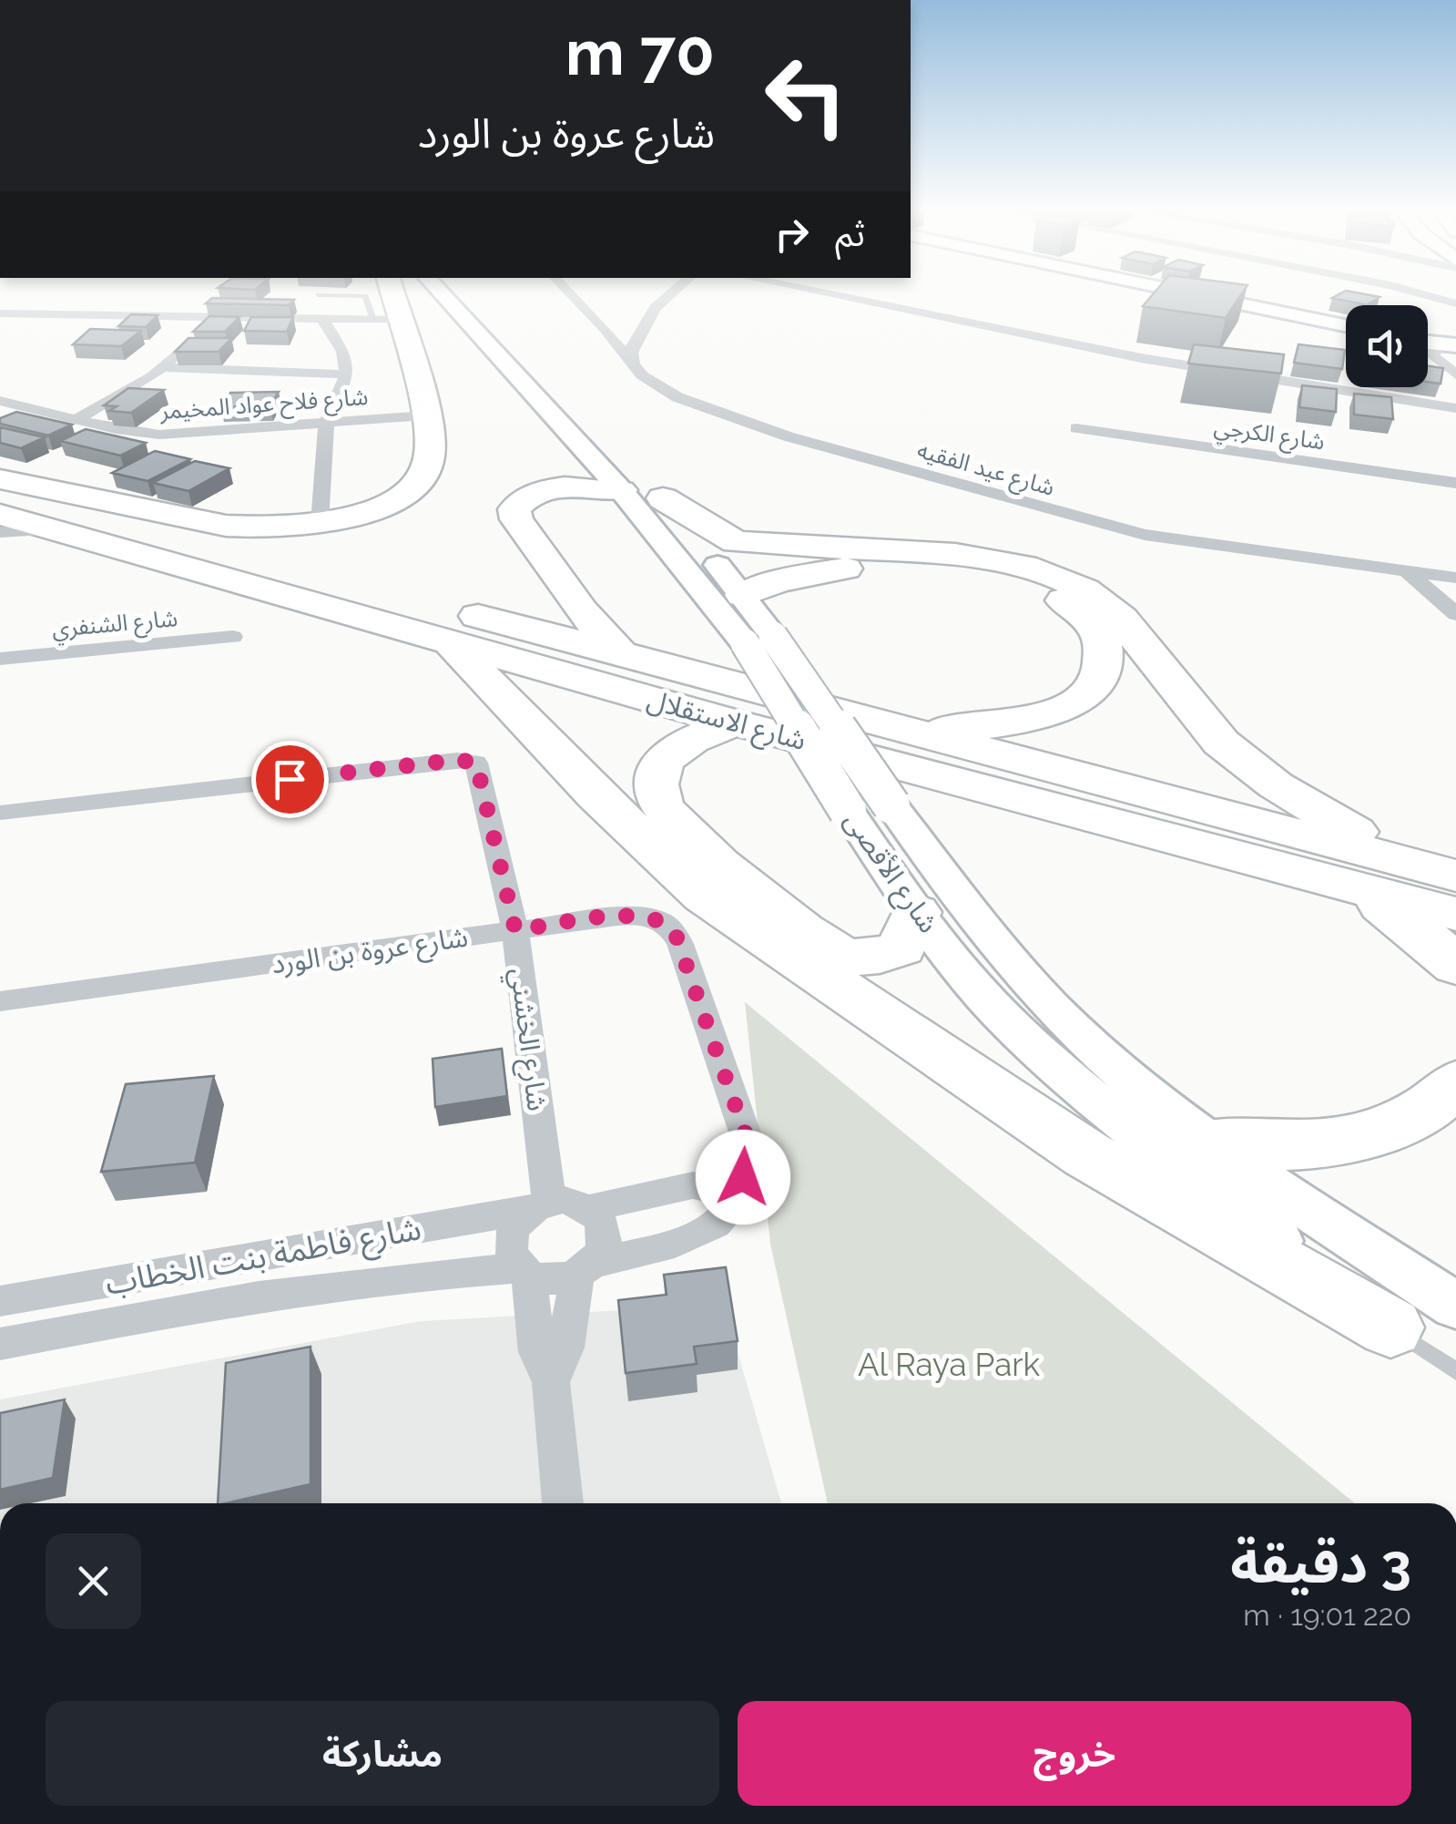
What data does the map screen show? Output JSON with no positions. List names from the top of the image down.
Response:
{
  "streets": {
    "highway": ["شارع الاستقلال"],
    "main road": ["شارع الأقصى"],
    "street": [
      "شارع فلاح عواد المخيمر",
      "شارع الكرجي",
      "شارع عيد الفقيه",
      "شارع الشنفري",
      "شارع عروة بن الورد",
      "شارع الخشني",
      "شارع فاطمة بنت الخطاب"
    ]
  },
  "crossings": [
    ["شارع عروة بن الورد", "شارع الخشني"],
    ["شارع عروة بن الورد", "شارع فاطمة بنت الخطاب"],
    ["شارع الخشني", "شارع فاطمة بنت الخطاب"]
  ],
  "parks": ["Al Raya Park"],
  "page": {
    "turn": ["70 m", "شارع عروة بن الورد"],
    "then": "ثم",
    "heading": ["3 دقيقة", "220 m · 19:01"],
    "buttons": ["خروج", "مشاركة"]
  }
}
